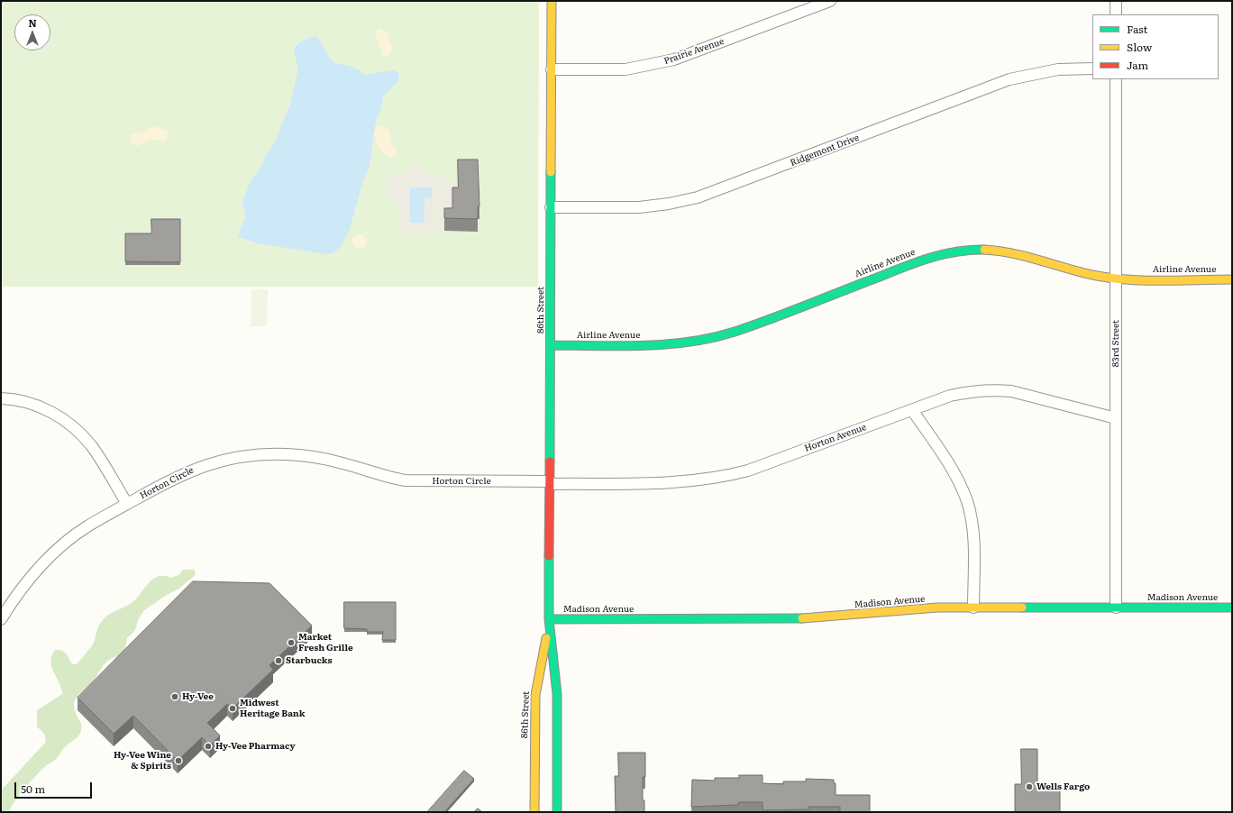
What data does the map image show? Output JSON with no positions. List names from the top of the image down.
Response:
{
  "streets": {
    "street": [
      "Prairie Avenue",
      "Ridgemont Drive",
      "Airline Avenue",
      "86th Street",
      "83rd Street",
      "Horton Avenue",
      "Horton Circle",
      "Madison Avenue"
    ]
  },
  "crossings": [
    ["Prairie Avenue", "86th Street"],
    ["Ridgemont Drive", "86th Street"],
    ["Airline Avenue", "86th Street"],
    ["Airline Avenue", "83rd Street"],
    ["86th Street", "Horton Avenue"],
    ["86th Street", "Horton Circle"],
    ["86th Street", "Madison Avenue"],
    ["83rd Street", "Horton Avenue"],
    ["83rd Street", "Madison Avenue"],
    ["Horton Avenue", "Horton Circle"]
  ],
  "places": [
    "Market Fresh Grille",
    "Starbucks",
    "Hy-Vee",
    "Midwest Heritage Bank",
    "Hy-Vee Pharmacy",
    "Hy-Vee Wine & Spirits",
    "Wells Fargo"
  ],
  "legend": ["Fast", "Slow", "Jam"],
  "scale_bar": "50 m",
  "north": "top"
}
